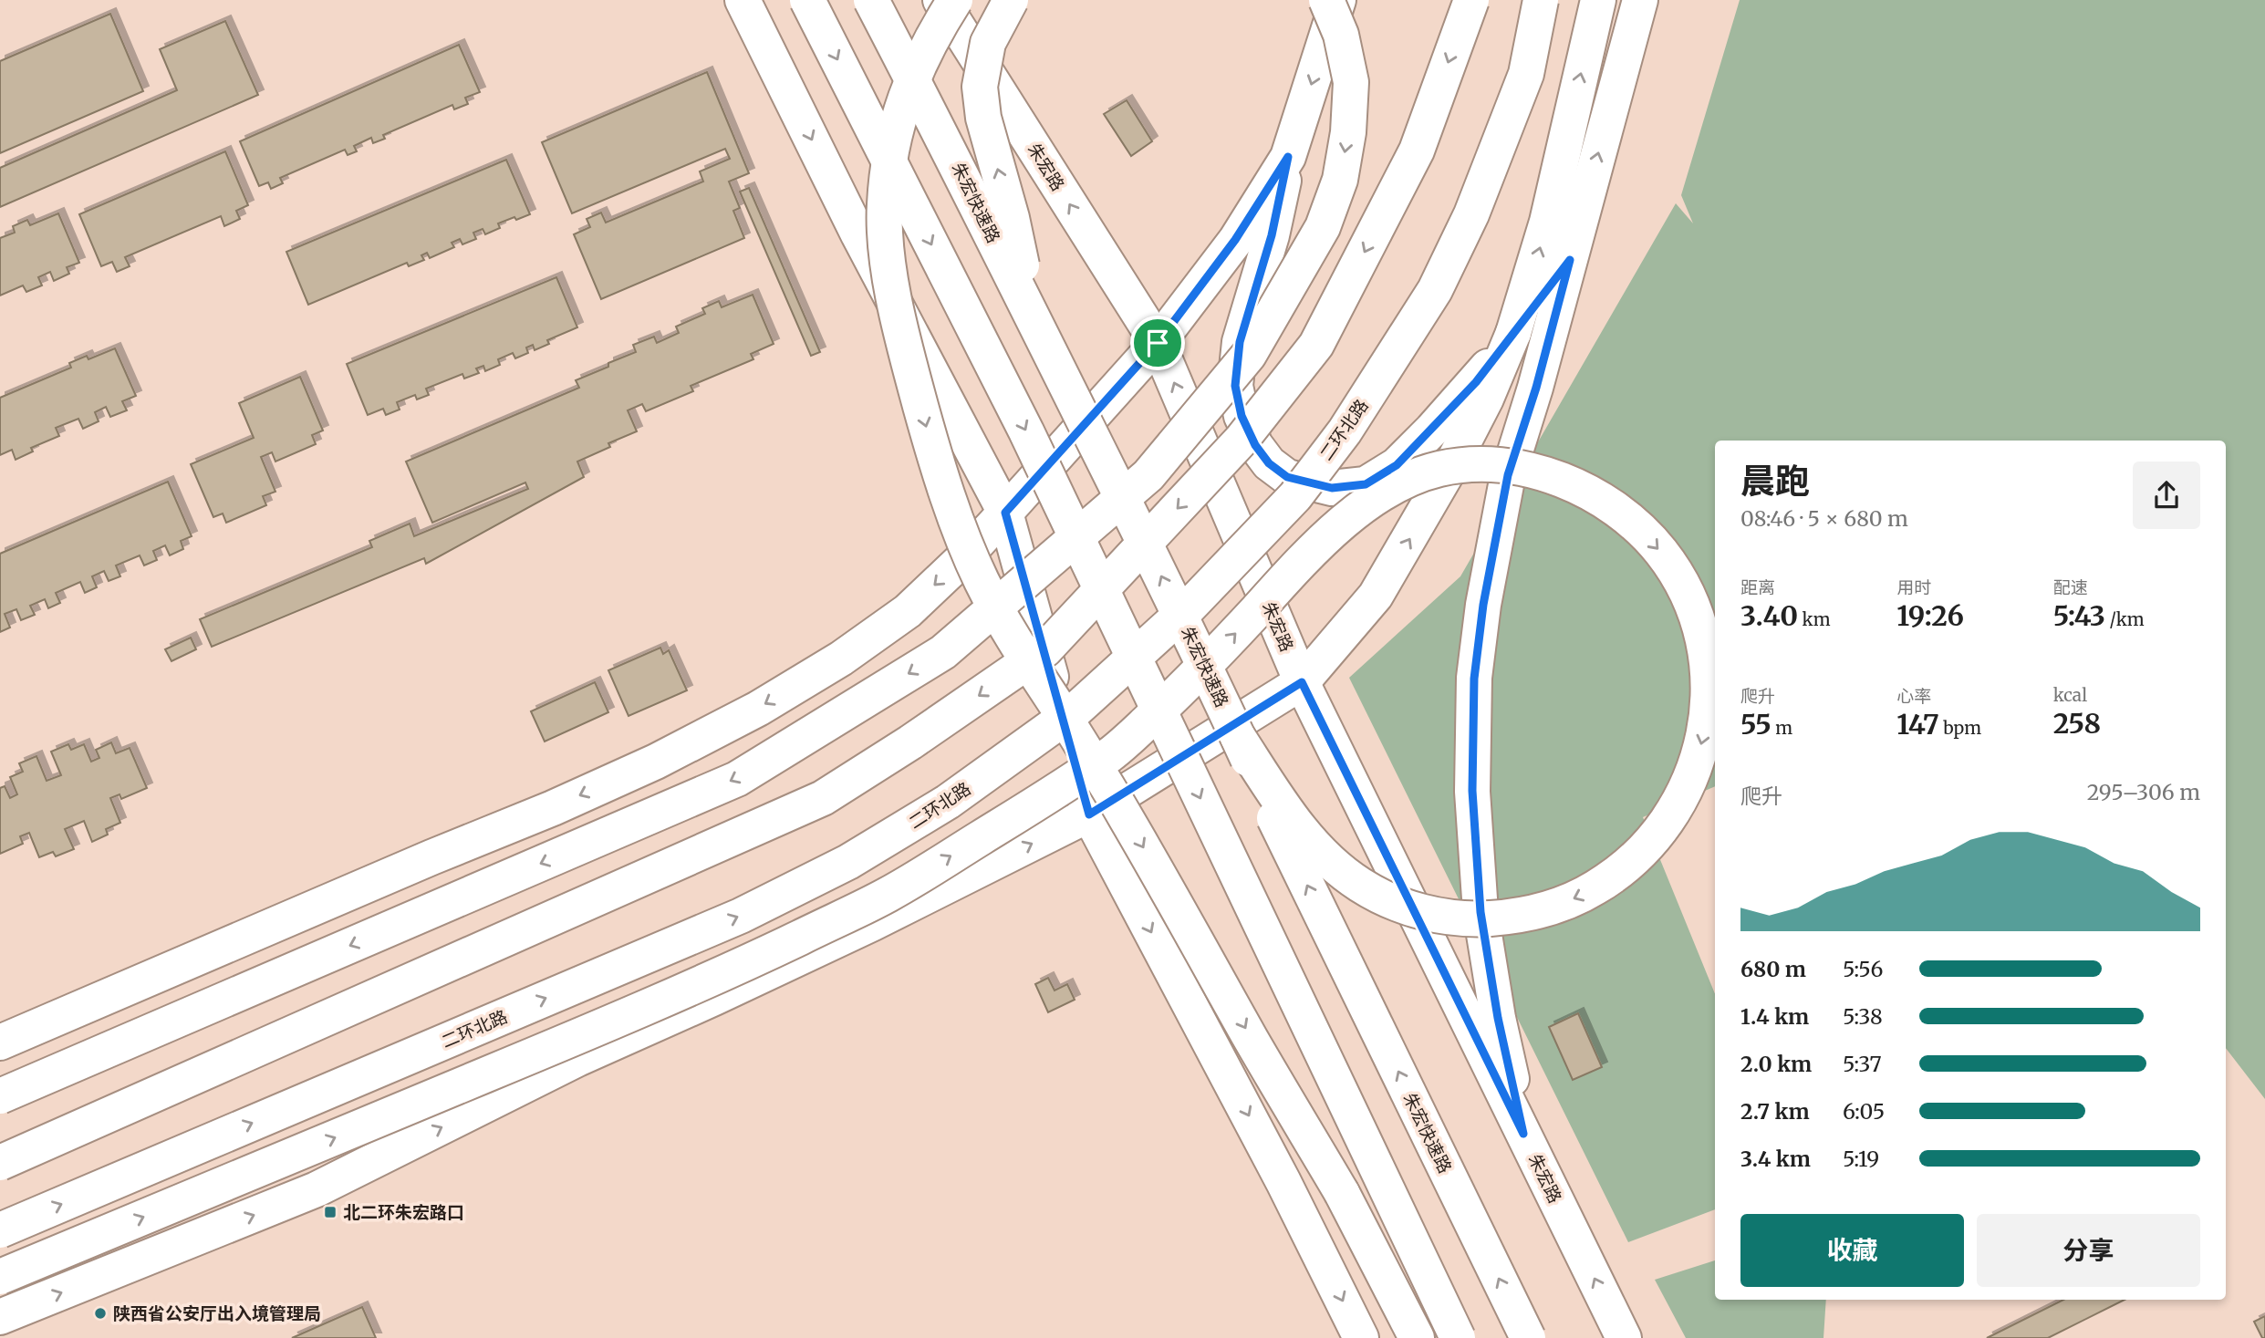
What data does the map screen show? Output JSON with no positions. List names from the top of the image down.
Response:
{
  "streets": {
    "main road": ["朱宏路", "朱宏快速路", "二环北路"]
  },
  "places": {
    "transit": ["北二环朱宏路口"],
    "other": ["陕西省公安厅出入境管理局"]
  },
  "page": {
    "heading": ["晨跑", "08:46 · 5 × 680 m"],
    "stats": [
      ["距离", "3.40 km"],
      ["用时", "19:26"],
      ["配速", "5:43 /km"],
      ["爬升", "55 m"],
      ["心率", "147 bpm"],
      ["kcal", "258"]
    ],
    "chart": ["爬升", "295–306 m"],
    "list": [
      {
        "name": "680 m",
        "note": "5:56"
      },
      {
        "name": "1.4 km",
        "note": "5:38"
      },
      {
        "name": "2.0 km",
        "note": "5:37"
      },
      {
        "name": "2.7 km",
        "note": "6:05"
      },
      {
        "name": "3.4 km",
        "note": "5:19"
      }
    ],
    "buttons": ["收藏", "分享"]
  }
}
